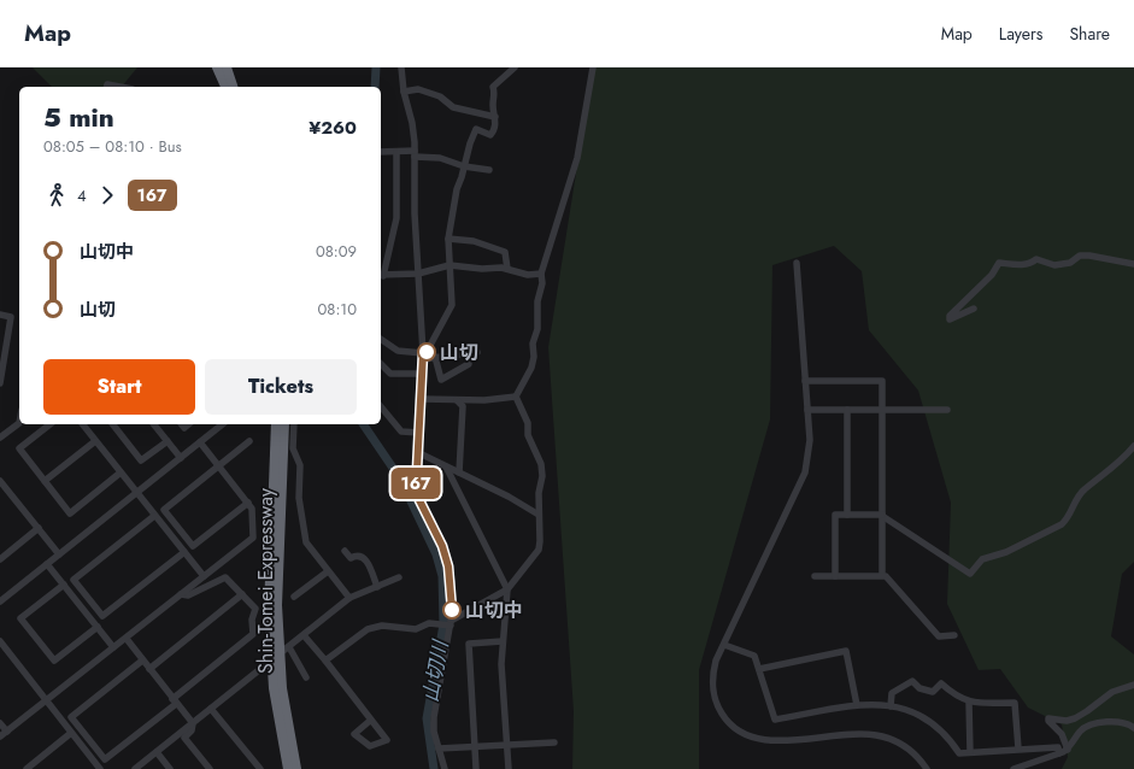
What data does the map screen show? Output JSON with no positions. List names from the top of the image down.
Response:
{
  "streets": {
    "highway": ["Shin-Tomei Expressway"]
  },
  "water": ["山切川"],
  "places": ["山切", "山切中"],
  "lines": ["bus line 167"],
  "page": {
    "header": "Map",
    "nav": ["Map", "Layers", "Share"],
    "on_map": "167",
    "heading": ["5 min", "08:05 – 08:10 · Bus", "¥260"],
    "legs": ["4", "167"],
    "list": [
      {
        "name": "山切中",
        "value": "08:09"
      },
      {
        "name": "山切",
        "value": "08:10"
      }
    ],
    "buttons": ["Start", "Tickets"]
  }
}
